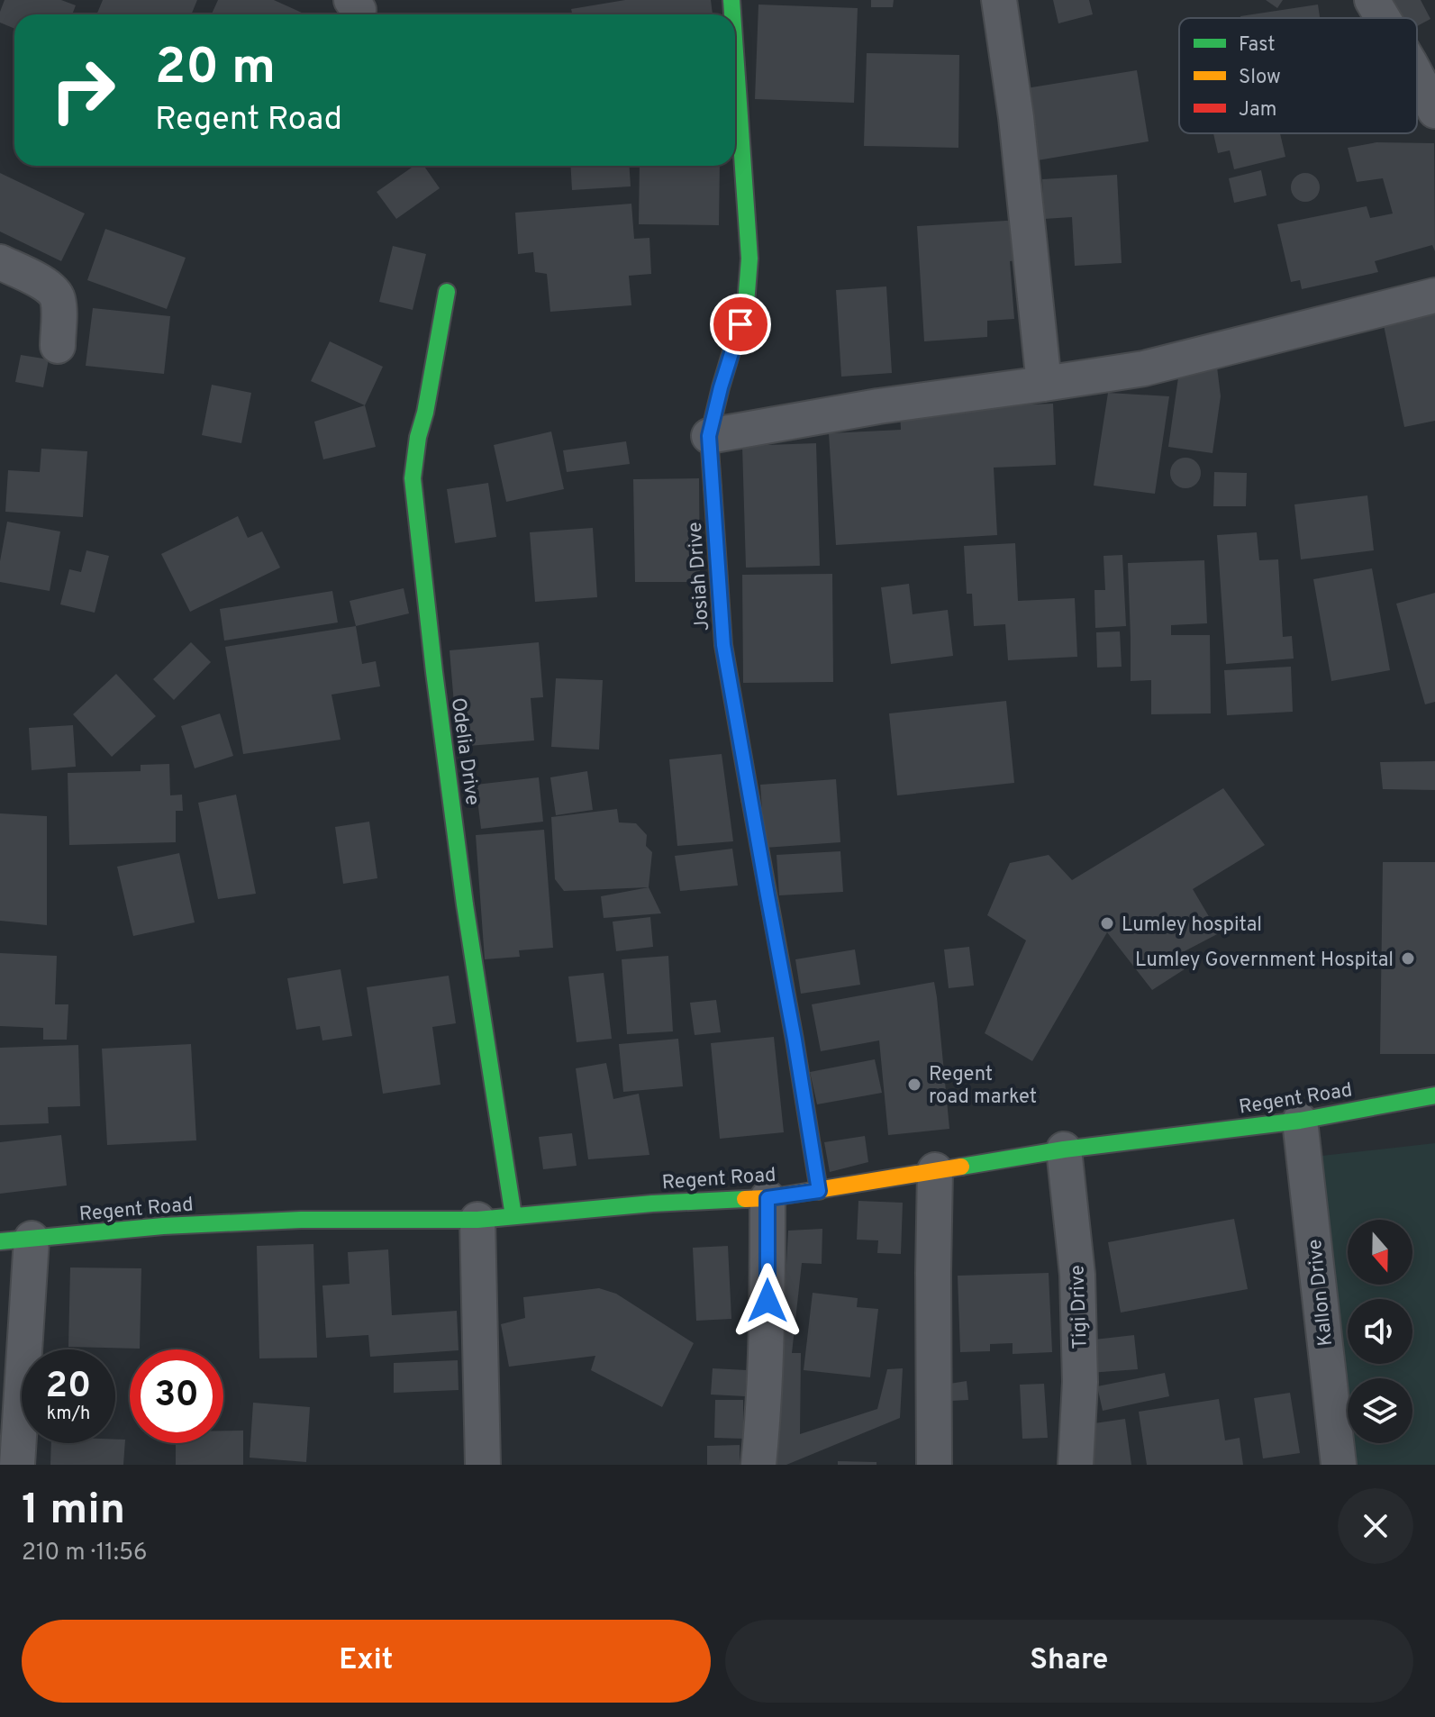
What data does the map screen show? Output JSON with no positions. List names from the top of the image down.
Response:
{
  "streets": {
    "street": [
      "Josiah Drive",
      "Odelia Drive",
      "Regent Road",
      "Kallon Drive",
      "Tigi Drive"
    ]
  },
  "crossings": [
    ["Josiah Drive", "Regent Road"],
    ["Odelia Drive", "Regent Road"],
    ["Regent Road", "Kallon Drive"],
    ["Regent Road", "Tigi Drive"]
  ],
  "places": ["Lumley hospital", "Lumley Government Hospital", "Regent road market"],
  "legend": ["Fast", "Slow", "Jam"],
  "north": "bottom",
  "page": {
    "turn": ["20 m", "Regent Road"],
    "speed": "20 km/h",
    "limit": "30",
    "heading": ["1 min", "210 m · 11:56"],
    "buttons": ["Exit", "Share"]
  }
}
